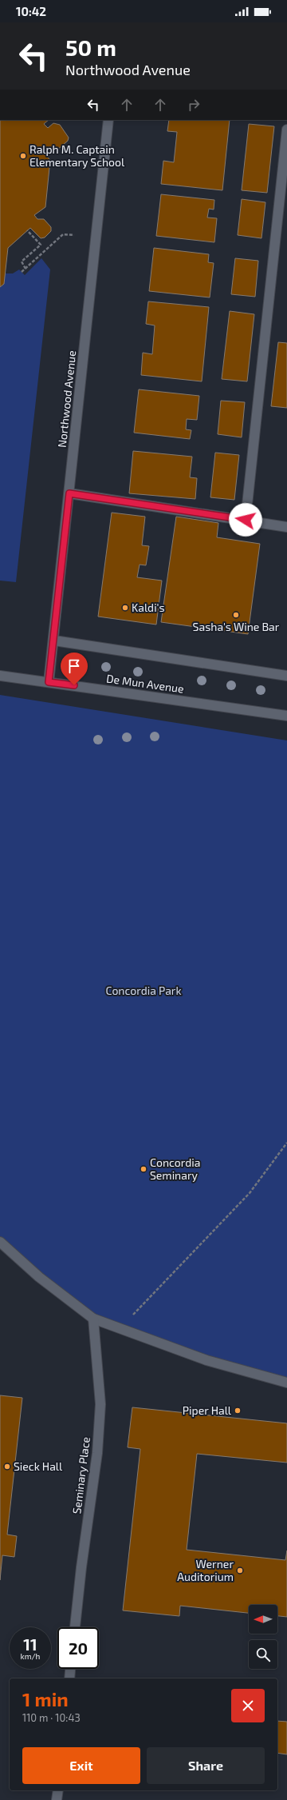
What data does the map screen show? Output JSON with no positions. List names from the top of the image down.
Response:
{
  "streets": {
    "street": ["Northwood Avenue", "De Mun Avenue", "Seminary Place"]
  },
  "crossings": [
    ["Northwood Avenue", "De Mun Avenue"]
  ],
  "parks": ["Concordia Park"],
  "places": [
    "Ralph M. Captain Elementary School",
    "Kaldi's",
    "Sasha's Wine Bar",
    "Concordia Seminary",
    "Piper Hall",
    "Sieck Hall",
    "Werner Auditorium"
  ],
  "north": "left",
  "page": {
    "status": "10:42",
    "turn": ["50 m", "Northwood Avenue"],
    "speed": "11 km/h",
    "limit": "20",
    "heading": ["1 min", "110 m · 10:43"],
    "buttons": ["Exit", "Share"]
  }
}
